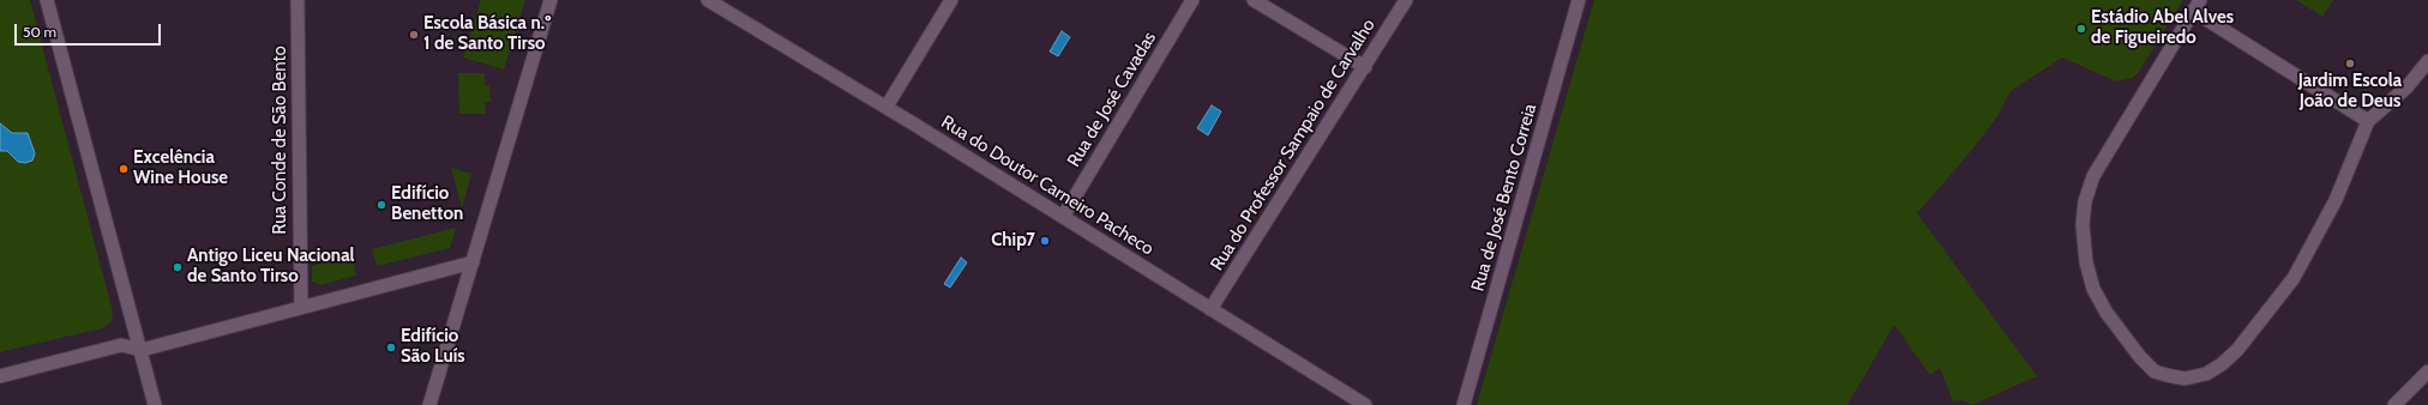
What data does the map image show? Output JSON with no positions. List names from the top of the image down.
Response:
{
  "streets": {
    "street": [
      "Rua de José Cavadas",
      "Rua Conde de São Bento",
      "Rua do Professor Sampaio de Carvalho",
      "Rua do Doutor Carneiro Pacheco",
      "Rua de José Bento Correia"
    ]
  },
  "crossings": [
    ["Rua de José Cavadas", "Rua do Doutor Carneiro Pacheco"],
    ["Rua do Professor Sampaio de Carvalho", "Rua do Doutor Carneiro Pacheco"]
  ],
  "places": [
    "Estádio Abel Alves de Figueiredo",
    "Escola Básica n.º 1 de Santo Tirso",
    "Jardim Escola João de Deus",
    "Excelência Wine House",
    "Edifício Benetton",
    "Chip7",
    "Antigo Liceu Nacional de Santo Tirso",
    "Edifício São Luís"
  ],
  "scale_bar": "50 m"
}
